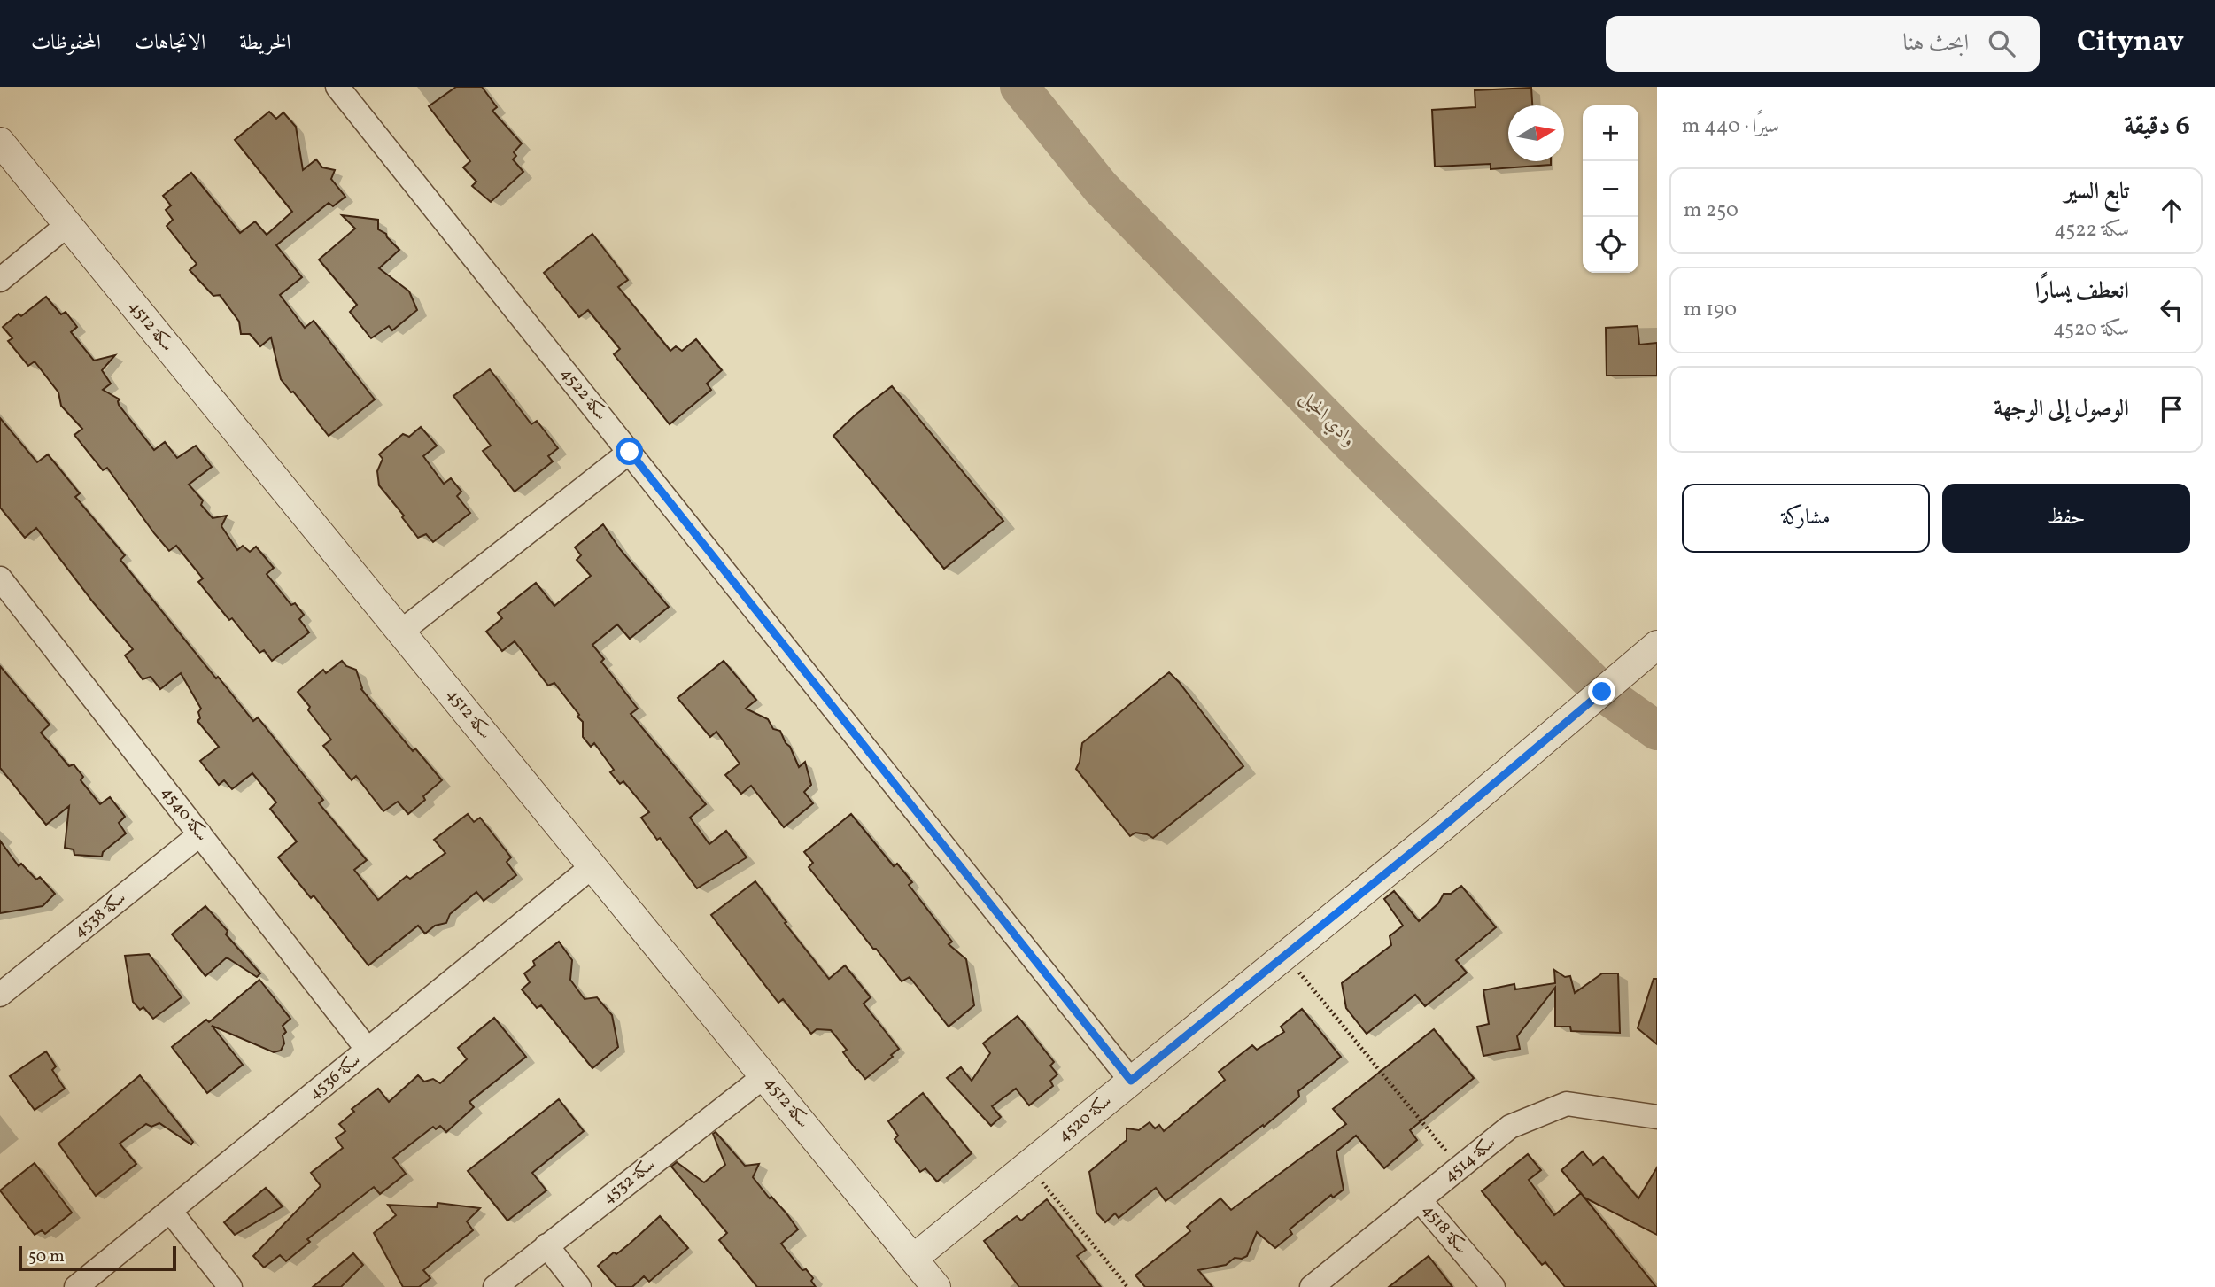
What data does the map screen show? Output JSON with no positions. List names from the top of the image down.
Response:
{
  "streets": {
    "street": [
      "سكة 4512",
      "سكة 4522",
      "سكة 4540",
      "سكة 4538",
      "سكة 4536",
      "سكة 4520",
      "سكة 4514",
      "سكة 4532",
      "سكة 4518"
    ]
  },
  "crossings": [
    ["سكة 4512", "سكة 4536"],
    ["سكة 4512", "سكة 4520"],
    ["سكة 4512", "سكة 4532"],
    ["سكة 4522", "سكة 4520"],
    ["سكة 4540", "سكة 4538"],
    ["سكة 4540", "سكة 4536"],
    ["سكة 4514", "سكة 4518"]
  ],
  "water": ["وادي الحيل"],
  "scale_bar": "50 m",
  "north": "right",
  "page": {
    "header": "Citynav",
    "search": "ابحث هنا",
    "nav": ["الخريطة", "الاتجاهات", "المحفوظات"],
    "heading": ["6 دقيقة", "سيرًا · 440 m"],
    "map_buttons": ["+", "−"],
    "list": [
      ["تابع السير", "سكة 4522", "250 m"],
      ["انعطف يسارًا", "سكة 4520", "190 m"],
      "الوصول إلى الوجهة"
    ],
    "buttons": ["حفظ", "مشاركة"],
    "scale": "50 m"
  }
}
